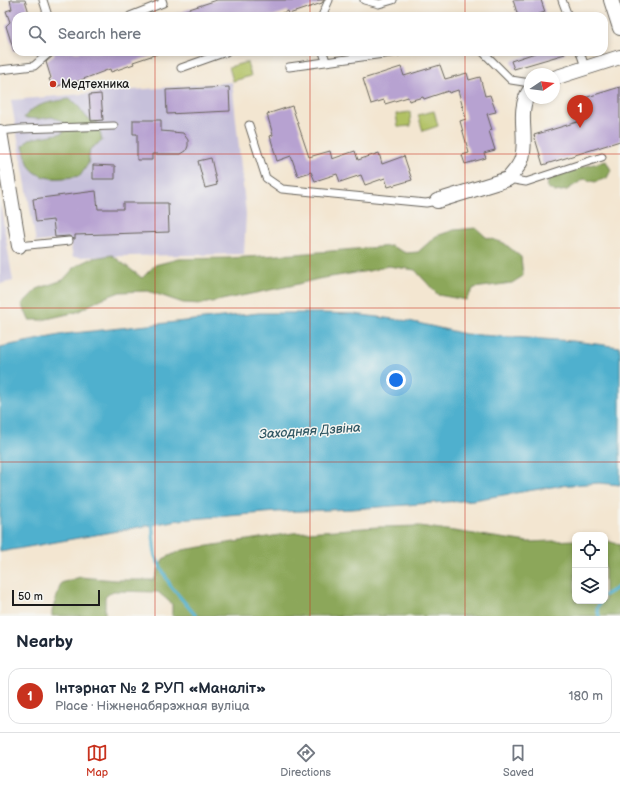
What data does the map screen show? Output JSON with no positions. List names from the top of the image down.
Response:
{
  "water": ["Заходняя Дзвіна"],
  "places": ["Медтехника"],
  "scale_bar": "50 m",
  "north": "right",
  "page": {
    "search": "Search here",
    "pins": "1",
    "scale": "50 m",
    "heading": "Nearby",
    "list": [
      {
        "mark": "1",
        "name": "Інтэрнат № 2 РУП «Маналіт»",
        "note": "Place · Ніжненабярэжная вуліца",
        "value": "180 m"
      }
    ],
    "nav": ["Map", "Directions", "Saved"]
  }
}
